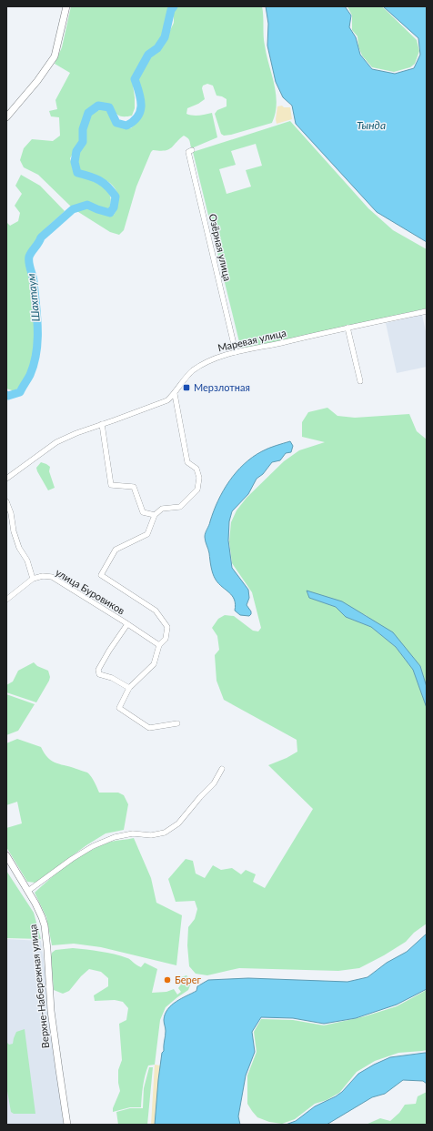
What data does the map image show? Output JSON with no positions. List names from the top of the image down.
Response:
{
  "streets": {
    "street": [
      "Озёрная улица",
      "Маревая улица",
      "улица Буровиков",
      "Верхне-Набережная улица"
    ]
  },
  "crossings": [
    ["Озёрная улица", "Маревая улица"]
  ],
  "water": ["Тында", "Шахтаум"],
  "places": {
    "transit": ["Мерзлотная"],
    "other": ["Берег"]
  }
}
